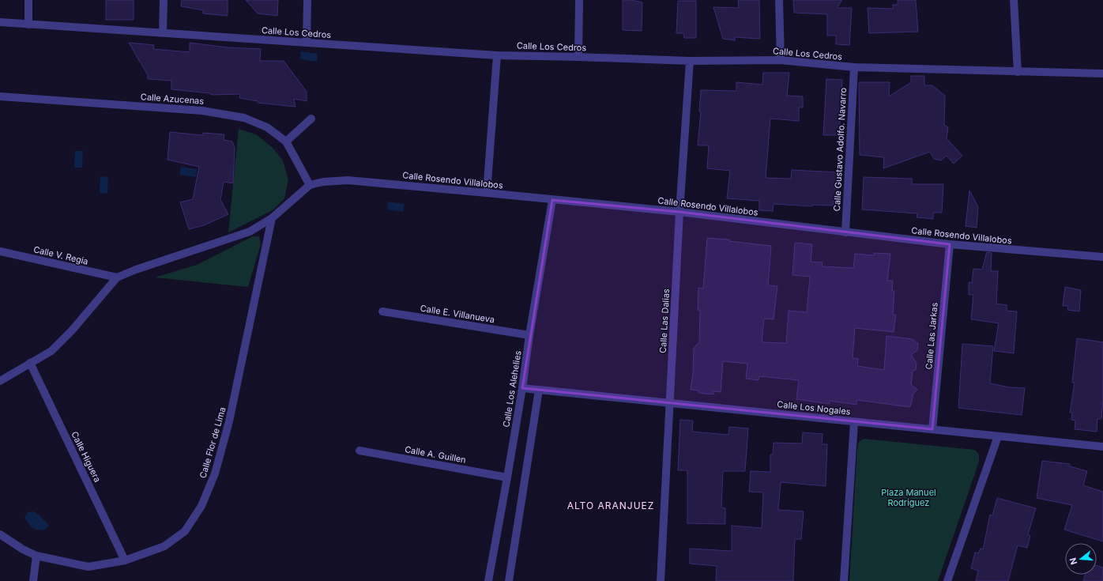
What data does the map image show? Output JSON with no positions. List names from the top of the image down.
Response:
{
  "streets": {
    "street": [
      "Calle Los Cedros",
      "Calle Azucenas",
      "Calle Gustavo Adolfo. Navarro",
      "Calle Rosendo Villalobos",
      "Calle V. Regia",
      "Calle E. Villanueva",
      "Calle Las Dalias",
      "Calle Las Jarkas",
      "Calle Los Alehelies",
      "Calle Los Nogales",
      "Calle Flor de Lima",
      "Calle A. Guillen",
      "Calle Higuera"
    ]
  },
  "crossings": [
    ["Calle Los Cedros", "Calle Gustavo Adolfo. Navarro"],
    ["Calle Los Cedros", "Calle Las Dalias"],
    ["Calle Azucenas", "Calle Rosendo Villalobos"],
    ["Calle Gustavo Adolfo. Navarro", "Calle Rosendo Villalobos"],
    ["Calle Rosendo Villalobos", "Calle Las Dalias"],
    ["Calle Rosendo Villalobos", "Calle Las Jarkas"],
    ["Calle Rosendo Villalobos", "Calle Los Alehelies"],
    ["Calle E. Villanueva", "Calle Los Alehelies"],
    ["Calle Las Dalias", "Calle Los Nogales"],
    ["Calle Las Jarkas", "Calle Los Nogales"],
    ["Calle Los Alehelies", "Calle Los Nogales"],
    ["Calle Los Alehelies", "Calle A. Guillen"],
    ["Calle Flor de Lima", "Calle Higuera"]
  ],
  "districts": ["ALTO ARANJUEZ"],
  "parks": ["Plaza Manuel Rodriguez"],
  "north": "left"
}
